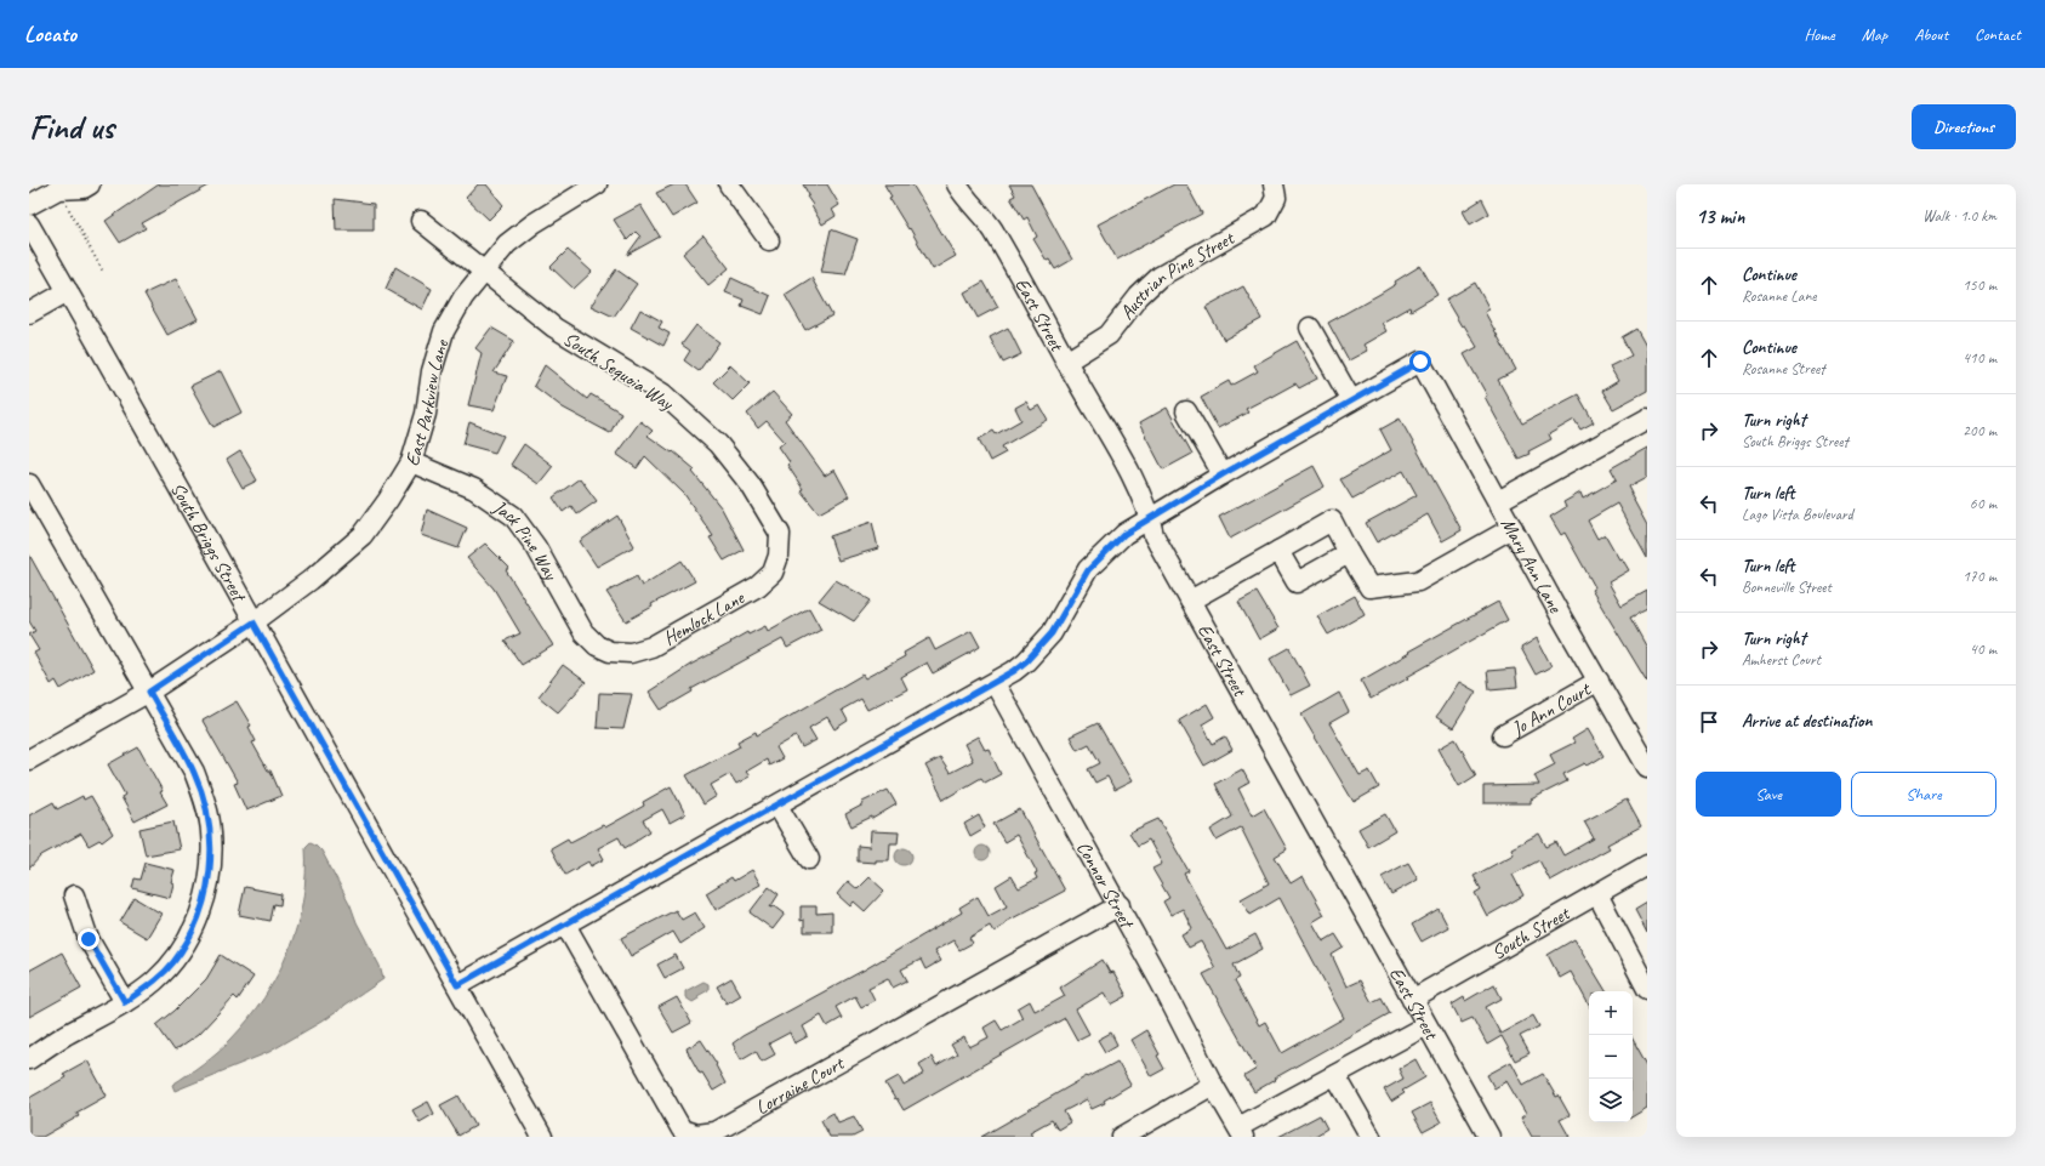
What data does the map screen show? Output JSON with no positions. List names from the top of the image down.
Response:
{
  "streets": {
    "street": [
      "Austrian Pine Street",
      "East Street",
      "South Sequoia Way",
      "East Parkview Lane",
      "South Briggs Street",
      "Jack Pine Way",
      "Mary Ann Lane",
      "Hemlock Lane",
      "Jo Ann Court",
      "Connor Street",
      "South Street",
      "Lorraine Court"
    ]
  },
  "crossings": [
    ["Austrian Pine Street", "East Street"],
    ["East Street", "South Street"],
    ["South Sequoia Way", "East Parkview Lane"],
    ["South Sequoia Way", "Hemlock Lane"],
    ["East Parkview Lane", "South Briggs Street"],
    ["East Parkview Lane", "Jack Pine Way"],
    ["Jack Pine Way", "Hemlock Lane"],
    ["Mary Ann Lane", "Jo Ann Court"],
    ["Connor Street", "Lorraine Court"]
  ],
  "page": {
    "header": "Locato",
    "nav": [
      "Home",
      "Map",
      "About",
      "Contact"
    ],
    "buttons": [
      "Directions",
      ["Save", "Share"]
    ],
    "title": "Find us",
    "heading": ["13 min", "Walk · 1.0 km"],
    "list": [
      ["Continue", "Rosanne Lane", "150 m"],
      ["Continue", "Rosanne Street", "410 m"],
      ["Turn right", "South Briggs Street", "200 m"],
      ["Turn left", "Lago Vista Boulevard", "60 m"],
      ["Turn left", "Bonneville Street", "170 m"],
      ["Turn right", "Amherst Court", "40 m"],
      "Arrive at destination"
    ],
    "map_buttons": ["+", "−"]
  }
}
